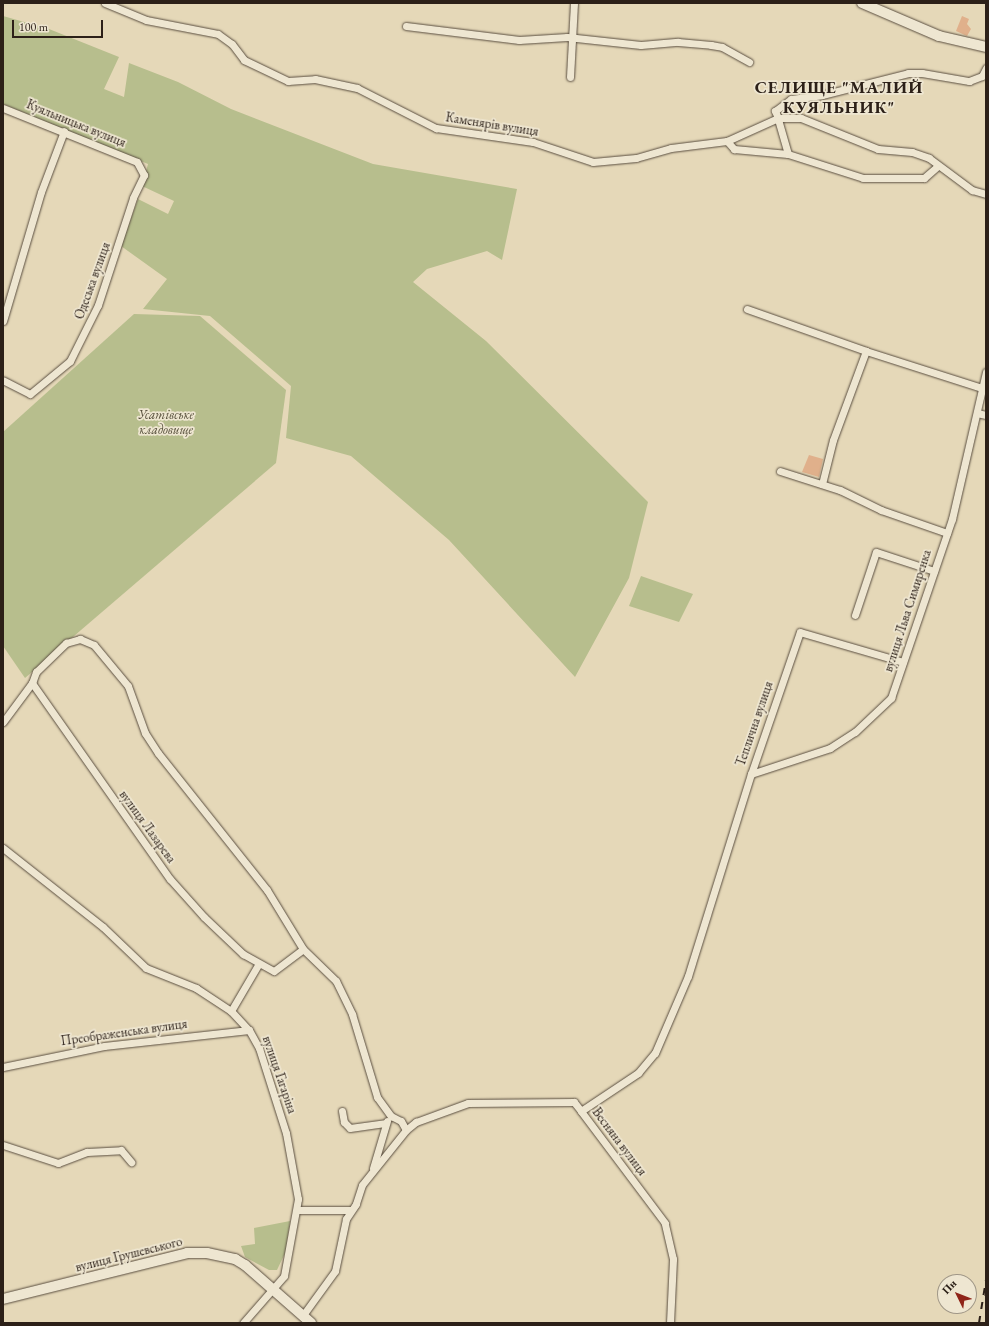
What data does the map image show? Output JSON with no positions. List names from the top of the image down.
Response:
{
  "streets": {
    "main road": ["вулиця Грушевського"],
    "street": [
      "Куяльницька вулиця",
      "Каменярів вулиця",
      "Одеська вулиця",
      "вулиця Льва Симиренка",
      "Теплична вулиця",
      "вулиця Лазарева",
      "Преображенська вулиця",
      "вулиця Гагаріна",
      "Весняна вулиця"
    ]
  },
  "crossings": [
    ["Куяльницька вулиця", "Одеська вулиця"],
    ["вулиця Льва Симиренка", "Теплична вулиця"],
    ["Теплична вулиця", "Весняна вулиця"],
    ["Преображенська вулиця", "вулиця Гагаріна"],
    ["вулиця Гагаріна", "вулиця Грушевського"]
  ],
  "districts": ["СЕЛИЩЕ \"МАЛИЙ КУЯЛЬНИК\""],
  "parks": ["Усатівське кладовище"],
  "scale_bar": "100 m",
  "north": "top left"
}
